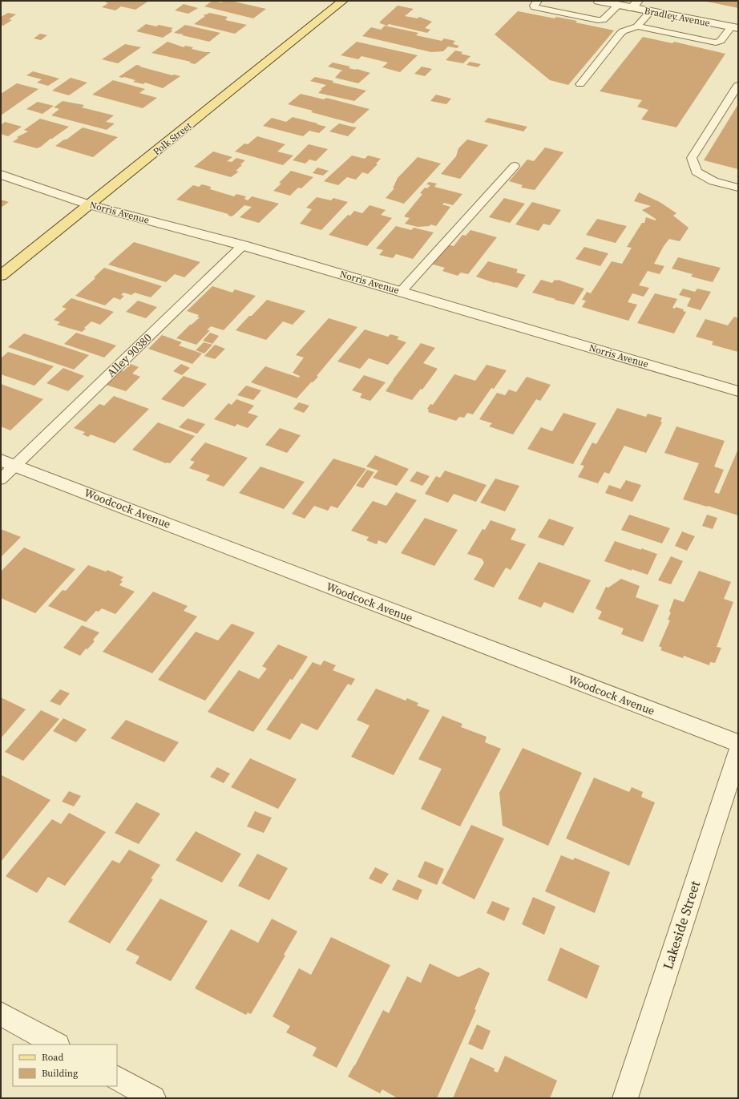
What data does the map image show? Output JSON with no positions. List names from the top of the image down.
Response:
{
  "streets": {
    "main road": ["Polk Street"],
    "street": [
      "Bradley Avenue",
      "Norris Avenue",
      "Woodcock Avenue",
      "Lakeside Street"
    ],
    "lane": ["Alley 90380"]
  },
  "crossings": [
    ["Polk Street", "Norris Avenue"],
    ["Norris Avenue", "Alley 90380"],
    ["Alley 90380", "Woodcock Avenue"]
  ],
  "legend": ["Road", "Building"]
}
